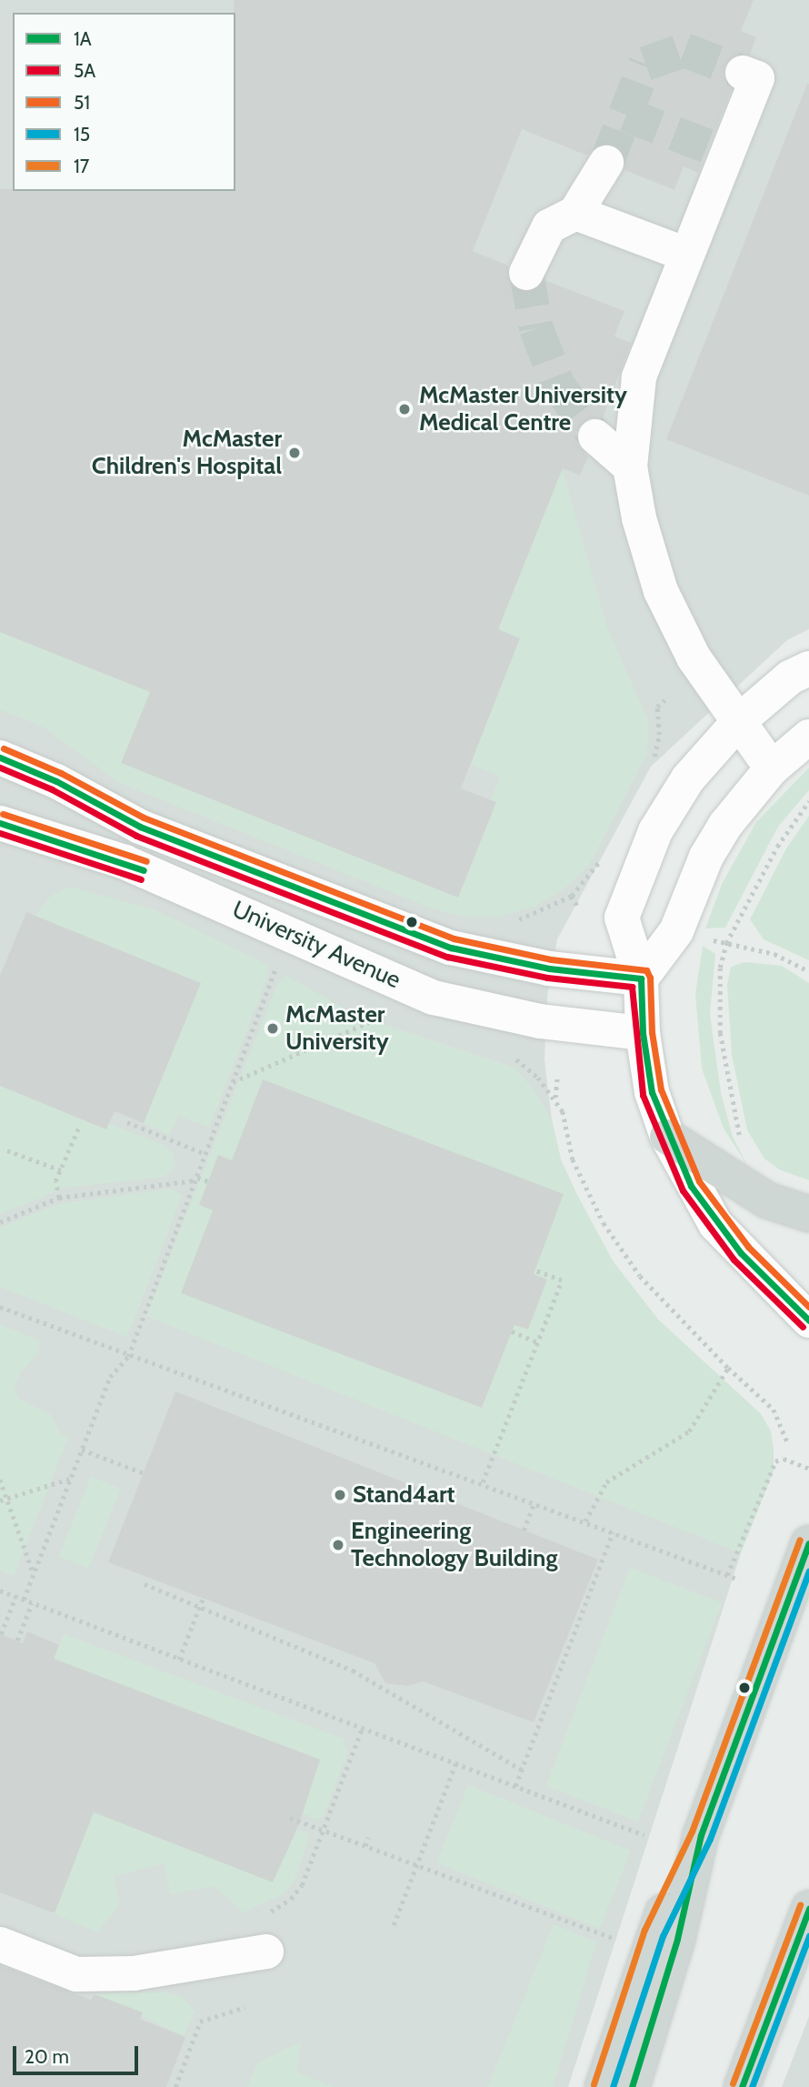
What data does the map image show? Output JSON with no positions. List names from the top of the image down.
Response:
{
  "streets": {
    "street": ["University Avenue"]
  },
  "places": [
    "McMaster University Medical Centre",
    "McMaster Children's Hospital",
    "McMaster University",
    "Stand4art",
    "Engineering Technology Building"
  ],
  "lines": [
    "transit line 51",
    "transit line 1A",
    "transit line 5A",
    "transit line 17",
    "transit line 15"
  ],
  "legend": [
    "1A",
    "5A",
    "51",
    "15",
    "17"
  ],
  "scale_bar": "20 m"
}
